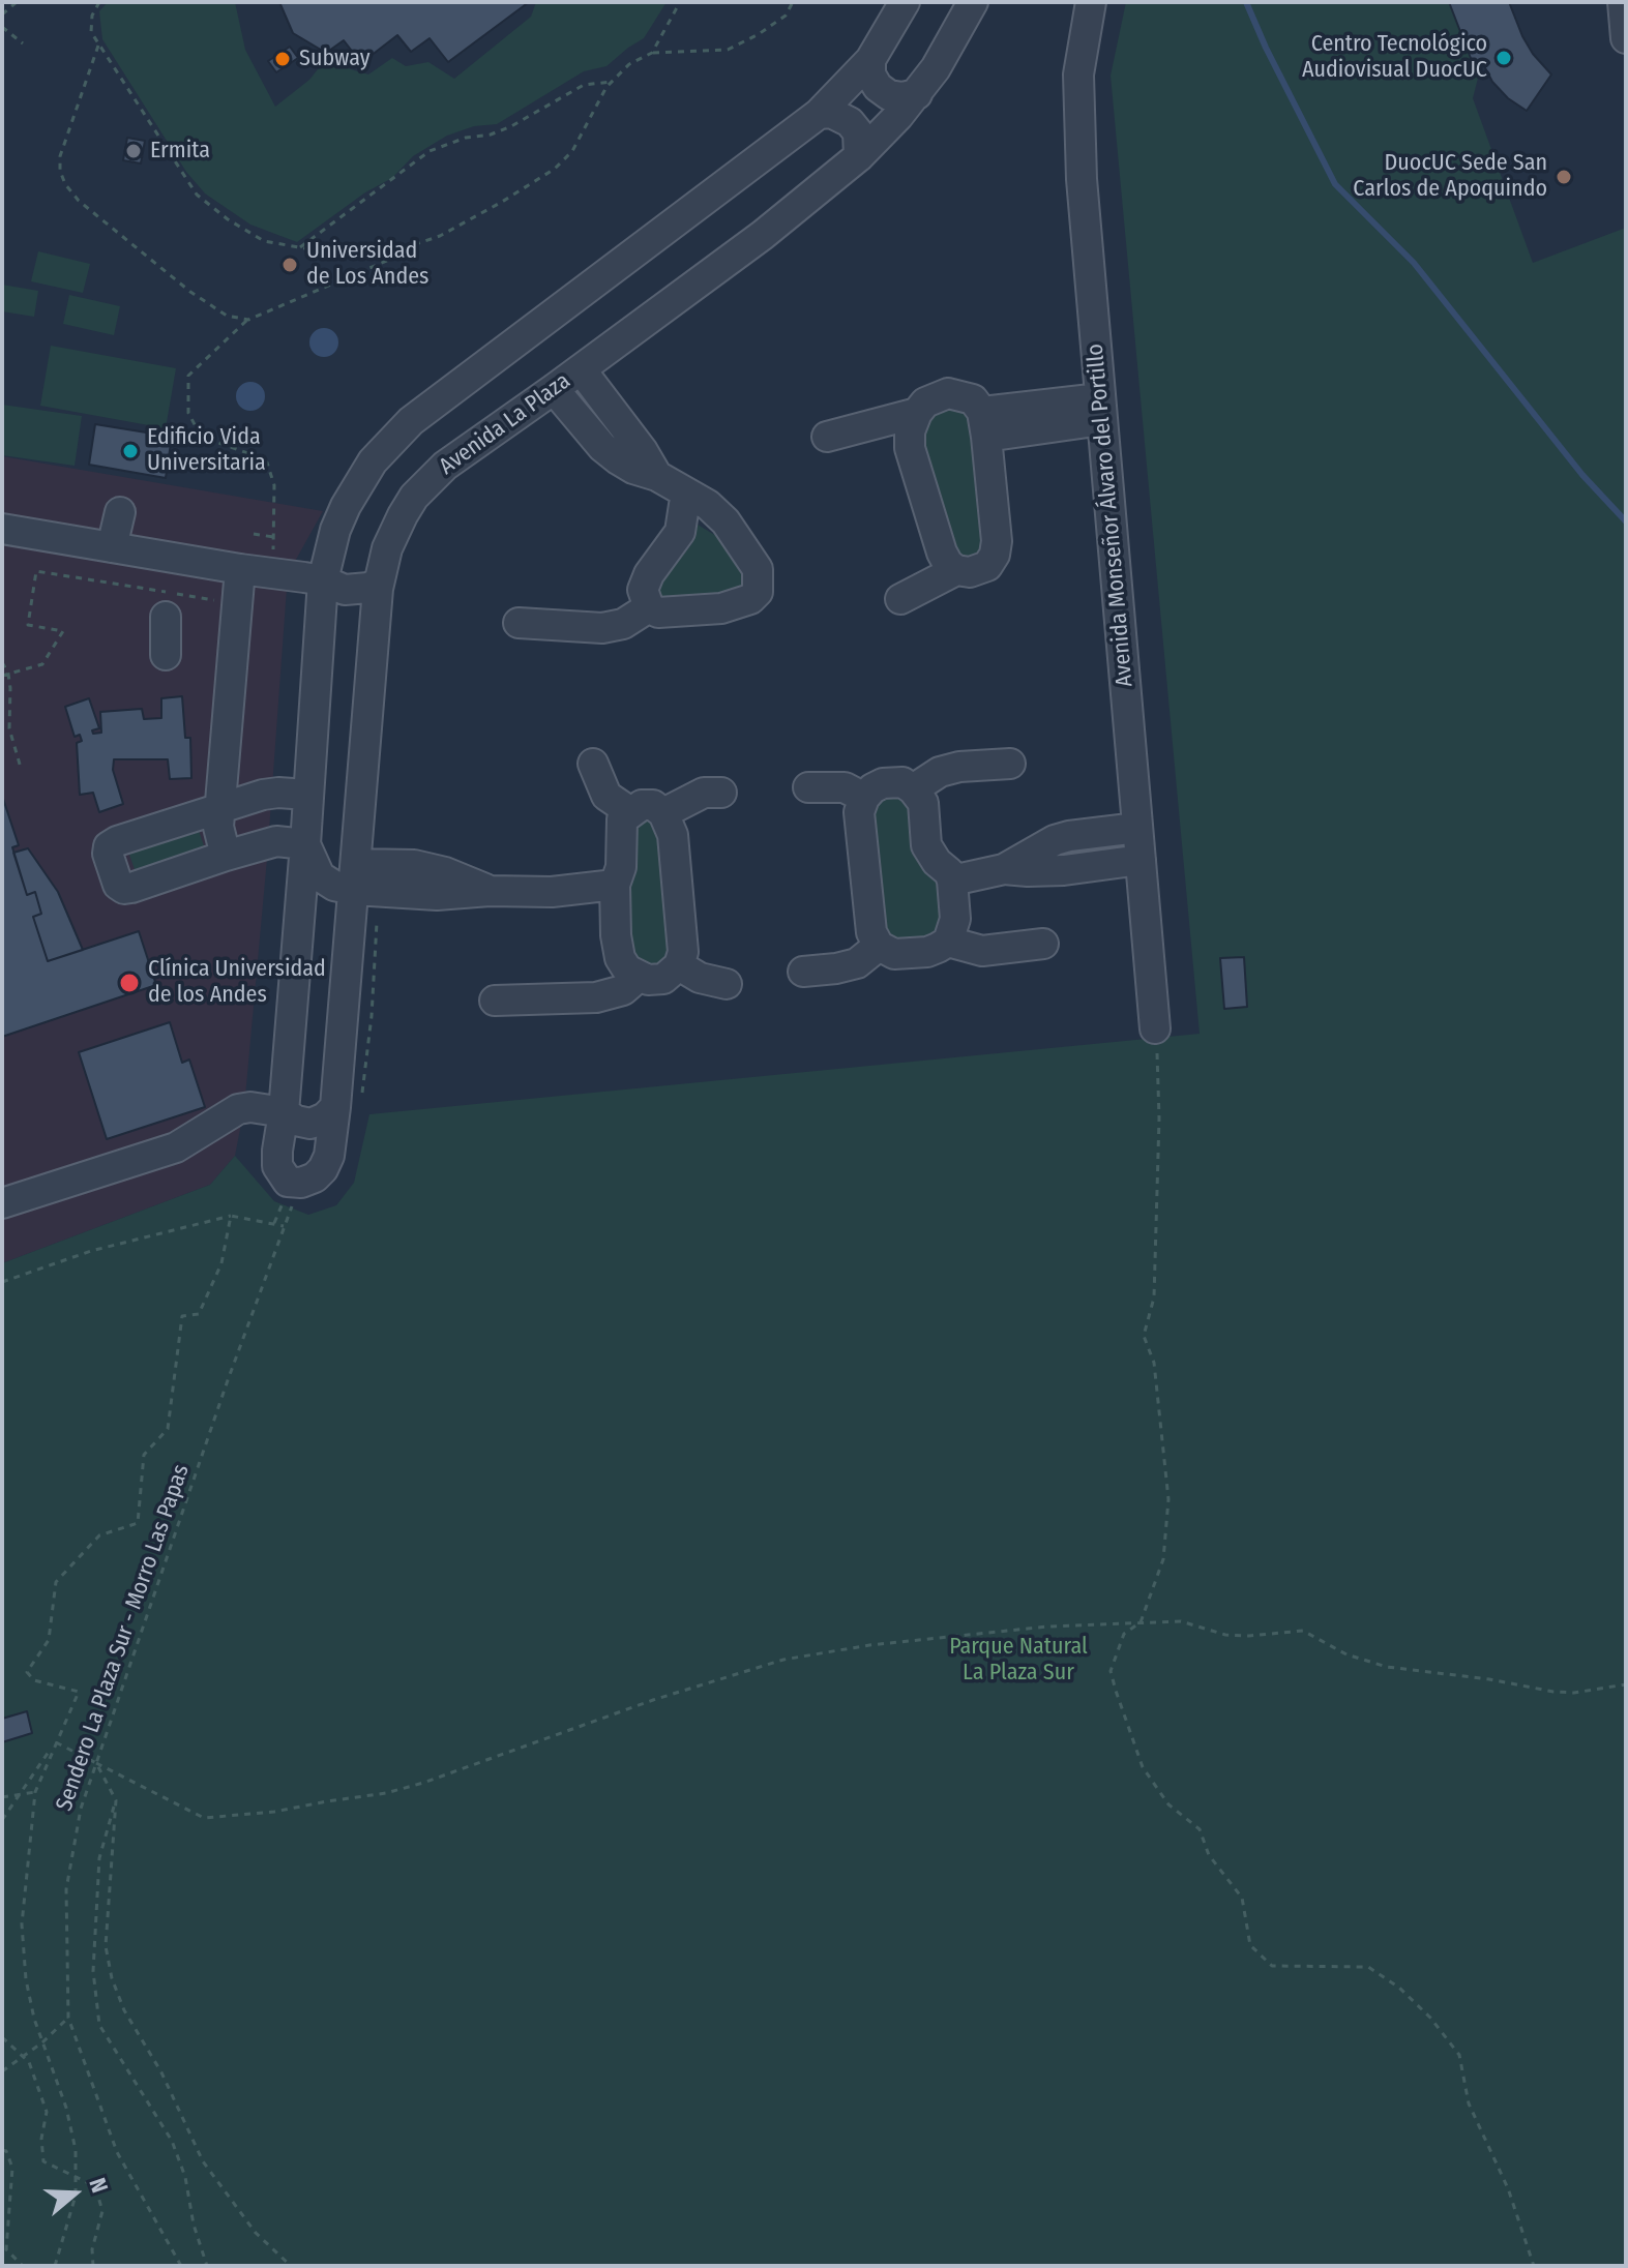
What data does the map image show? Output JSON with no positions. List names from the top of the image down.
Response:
{
  "streets": {
    "street": ["Avenida La Plaza", "Avenida Monseñor Álvaro del Portillo"],
    "path": ["Sendero La Plaza Sur - Morro Las Papas"]
  },
  "parks": ["Parque Natural La Plaza Sur"],
  "places": [
    "Centro Tecnológico Audiovisual DuocUC",
    "Subway",
    "Ermita",
    "DuocUC Sede San Carlos de Apoquindo",
    "Universidad de Los Andes",
    "Edificio Vida Universitaria",
    "Clínica Universidad de los Andes"
  ],
  "north": "right"
}
